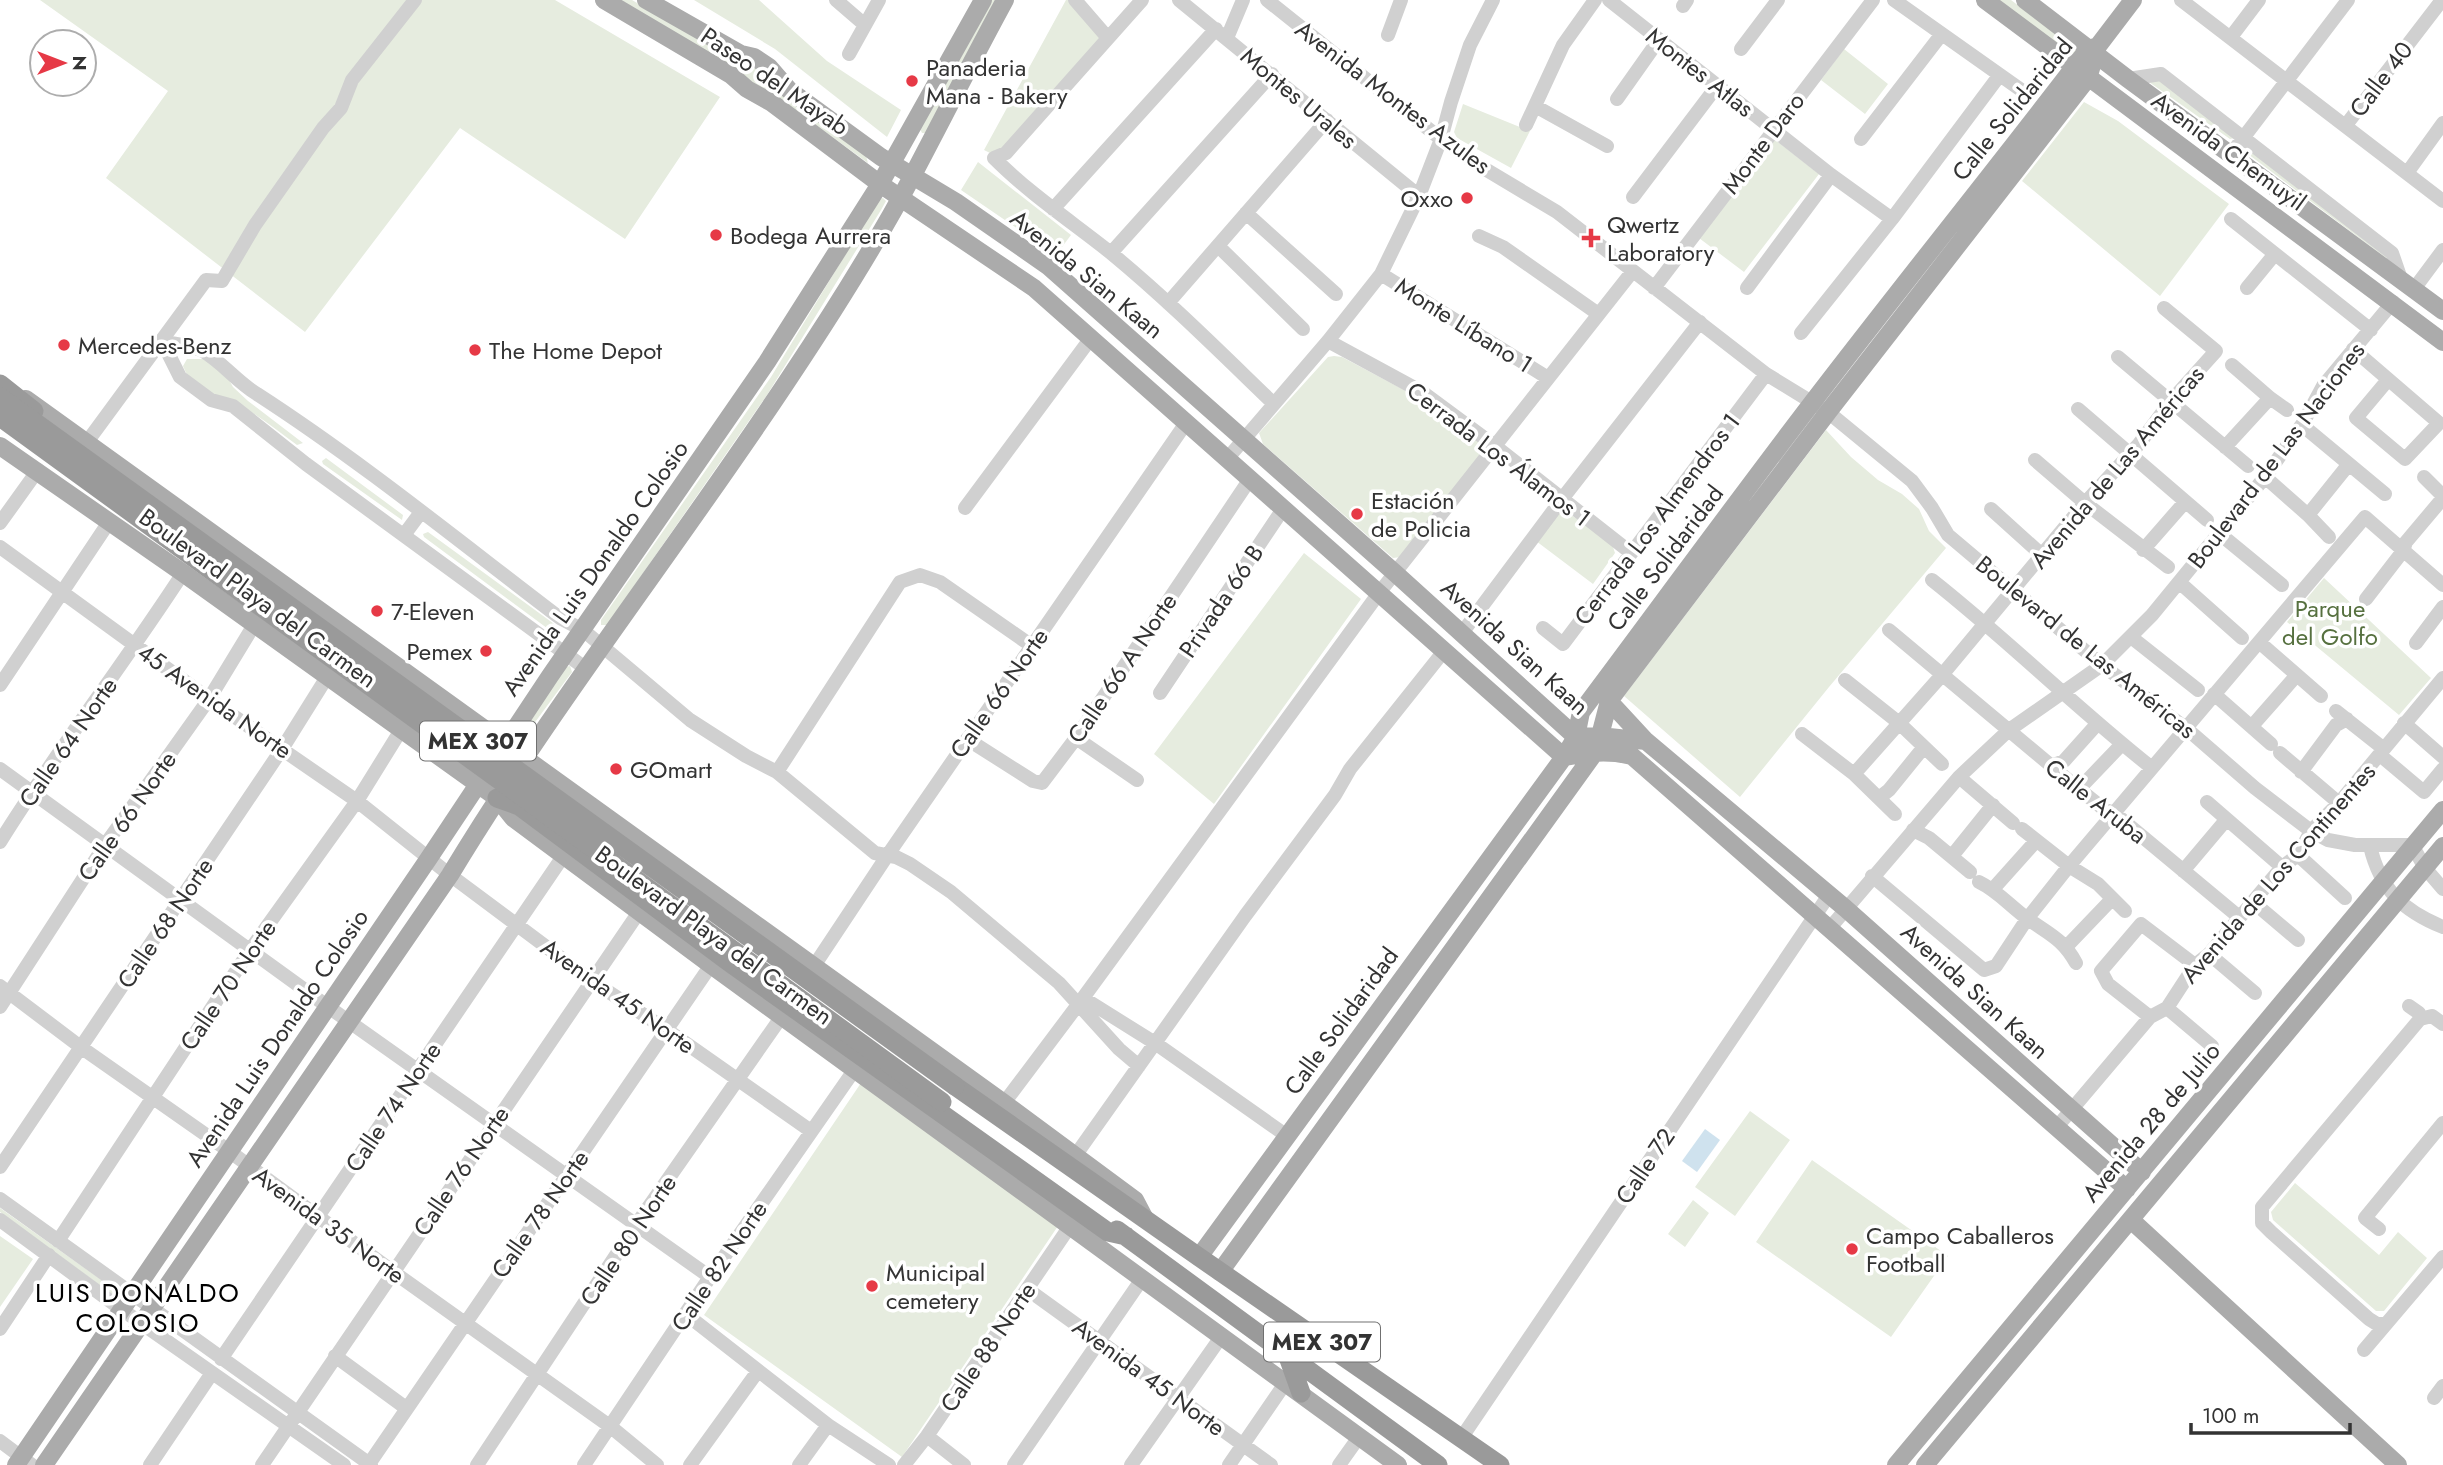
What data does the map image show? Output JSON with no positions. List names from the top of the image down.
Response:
{
  "streets": {
    "highway": ["MEX 307"],
    "main road": [
      "Paseo del Mayab",
      "Calle Solidaridad",
      "Avenida Chemuyil",
      "Avenida Sian Kaan",
      "Avenida Luis Donaldo Colosio",
      "Boulevard Playa del Carmen",
      "Avenida 28 de Julio"
    ],
    "street": [
      "Montes Atlas",
      "Calle 40",
      "Avenida Montes Azules",
      "Montes Urales",
      "Monte Daro",
      "Monte Líbano 1",
      "Cerrada Los Álamos 1",
      "Boulevard de Las Naciones",
      "Avenida de Las Américas",
      "Cerrada Los Almendros 1",
      "Privada 66 B",
      "Boulevard de Las Américas",
      "Calle 66 A Norte",
      "Calle 66 Norte",
      "45 Avenida Norte",
      "Calle 64 Norte",
      "Calle Aruba",
      "Avenida de Los Continentes",
      "Calle 68 Norte",
      "Calle 70 Norte",
      "Avenida 45 Norte",
      "Calle 74 Norte",
      "Calle 72",
      "Calle 76 Norte",
      "Calle 78 Norte",
      "Avenida 35 Norte",
      "Calle 80 Norte",
      "Calle 82 Norte",
      "Calle 88 Norte"
    ]
  },
  "crossings": [
    ["Montes Atlas", "Monte Daro"],
    ["Paseo del Mayab", "Avenida Sian Kaan"],
    ["Paseo del Mayab", "Avenida Luis Donaldo Colosio"],
    ["Avenida Montes Azules", "Calle Solidaridad"],
    ["Avenida Montes Azules", "Monte Daro"],
    ["Avenida Montes Azules", "Cerrada Los Almendros 1"],
    ["Avenida Montes Azules", "Boulevard de Las Américas"],
    ["Calle Solidaridad", "Avenida Chemuyil"],
    ["Calle Solidaridad", "Avenida Sian Kaan"],
    ["Calle Solidaridad", "Boulevard de Las Américas"],
    ["Calle Solidaridad", "MEX 307"],
    ["Avenida Chemuyil", "Boulevard de Las Naciones"],
    ["Avenida Sian Kaan", "Boulevard de Las Naciones"],
    ["Avenida Sian Kaan", "Avenida Luis Donaldo Colosio"],
    ["Avenida Sian Kaan", "Privada 66 B"],
    ["Avenida Sian Kaan", "Calle 66 A Norte"],
    ["Avenida Sian Kaan", "Calle 66 Norte"],
    ["Avenida Sian Kaan", "Avenida de Los Continentes"],
    ["Avenida Sian Kaan", "Avenida 28 de Julio"],
    ["Avenida Sian Kaan", "Calle 72"],
    ["Cerrada Los Álamos 1", "Cerrada Los Almendros 1"],
    ["Boulevard de Las Naciones", "Boulevard de Las Américas"],
    ["Boulevard de Las Naciones", "Calle Aruba"],
    ["Avenida de Las Américas", "Boulevard de Las Américas"],
    ["Avenida de Las Américas", "Calle Aruba"],
    ["Avenida Luis Donaldo Colosio", "Boulevard Playa del Carmen"],
    ["Avenida Luis Donaldo Colosio", "45 Avenida Norte"],
    ["Avenida Luis Donaldo Colosio", "Avenida 45 Norte"],
    ["Avenida Luis Donaldo Colosio", "Avenida 35 Norte"],
    ["Boulevard Playa del Carmen", "Calle 66 Norte"],
    ["Boulevard Playa del Carmen", "MEX 307"],
    ["Boulevard Playa del Carmen", "Calle 64 Norte"],
    ["Boulevard Playa del Carmen", "Calle 68 Norte"],
    ["Boulevard Playa del Carmen", "Calle 70 Norte"],
    ["Boulevard Playa del Carmen", "Calle 74 Norte"],
    ["Boulevard Playa del Carmen", "Calle 76 Norte"],
    ["Boulevard Playa del Carmen", "Calle 78 Norte"],
    ["Boulevard Playa del Carmen", "Calle 80 Norte"],
    ["Boulevard Playa del Carmen", "Calle 82 Norte"],
    ["Boulevard Playa del Carmen", "Calle 88 Norte"],
    ["Boulevard de Las Américas", "Avenida de Los Continentes"],
    ["Boulevard de Las Américas", "Avenida 28 de Julio"],
    ["Calle 66 A Norte", "Calle 66 Norte"],
    ["Calle 66 Norte", "45 Avenida Norte"],
    ["Calle 66 Norte", "Avenida 35 Norte"],
    ["45 Avenida Norte", "Calle 64 Norte"],
    ["45 Avenida Norte", "Calle 68 Norte"],
    ["45 Avenida Norte", "Calle 70 Norte"],
    ["45 Avenida Norte", "Avenida 45 Norte"],
    ["MEX 307", "Calle 72"],
    ["Calle Aruba", "Avenida de Los Continentes"],
    ["Calle 68 Norte", "Avenida 35 Norte"],
    ["Calle 70 Norte", "Avenida 35 Norte"],
    ["Avenida 45 Norte", "Calle 74 Norte"],
    ["Avenida 45 Norte", "Calle 76 Norte"],
    ["Avenida 45 Norte", "Calle 78 Norte"],
    ["Avenida 45 Norte", "Calle 80 Norte"],
    ["Avenida 45 Norte", "Calle 82 Norte"],
    ["Avenida 45 Norte", "Calle 88 Norte"],
    ["Calle 74 Norte", "Avenida 35 Norte"],
    ["Calle 76 Norte", "Avenida 35 Norte"],
    ["Calle 78 Norte", "Avenida 35 Norte"],
    ["Avenida 35 Norte", "Calle 80 Norte"],
    ["Avenida 35 Norte", "Calle 82 Norte"]
  ],
  "districts": ["LUIS DONALDO COLOSIO"],
  "parks": ["Parque del Golfo"],
  "places": {
    "other": [
      "Panaderia Mana - Bakery",
      "Oxxo",
      "Bodega Aurrera",
      "Mercedes-Benz",
      "The Home Depot",
      "Estación de Policia",
      "7-Eleven",
      "Pemex",
      "GOmart",
      "Campo Caballeros Football",
      "Municipal cemetery"
    ],
    "health": ["Qwertz Laboratory"]
  },
  "scale_bar": "100 m",
  "north": "right"
}
